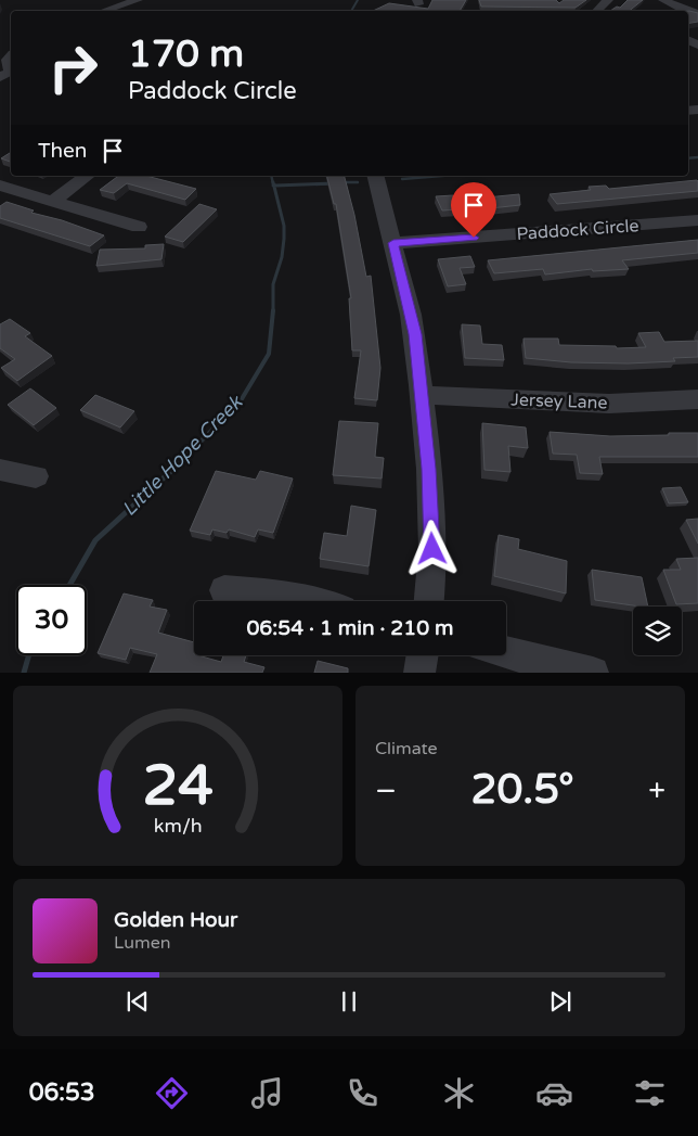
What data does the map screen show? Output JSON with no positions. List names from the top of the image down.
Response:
{
  "streets": {
    "street": ["Paddock Circle", "Jersey Lane"]
  },
  "water": ["Little Hope Creek"],
  "page": {
    "turn": ["170 m", "Paddock Circle"],
    "then": "Then",
    "limit": "30",
    "trip": "06:54 · 1 min · 210 m",
    "tile": "Climate",
    "heat": ["−", "20.5°", "+"],
    "song": ["Golden Hour", "Lumen"],
    "tabs": "06:53",
    "gauge": ["24", "km/h"]
  }
}
